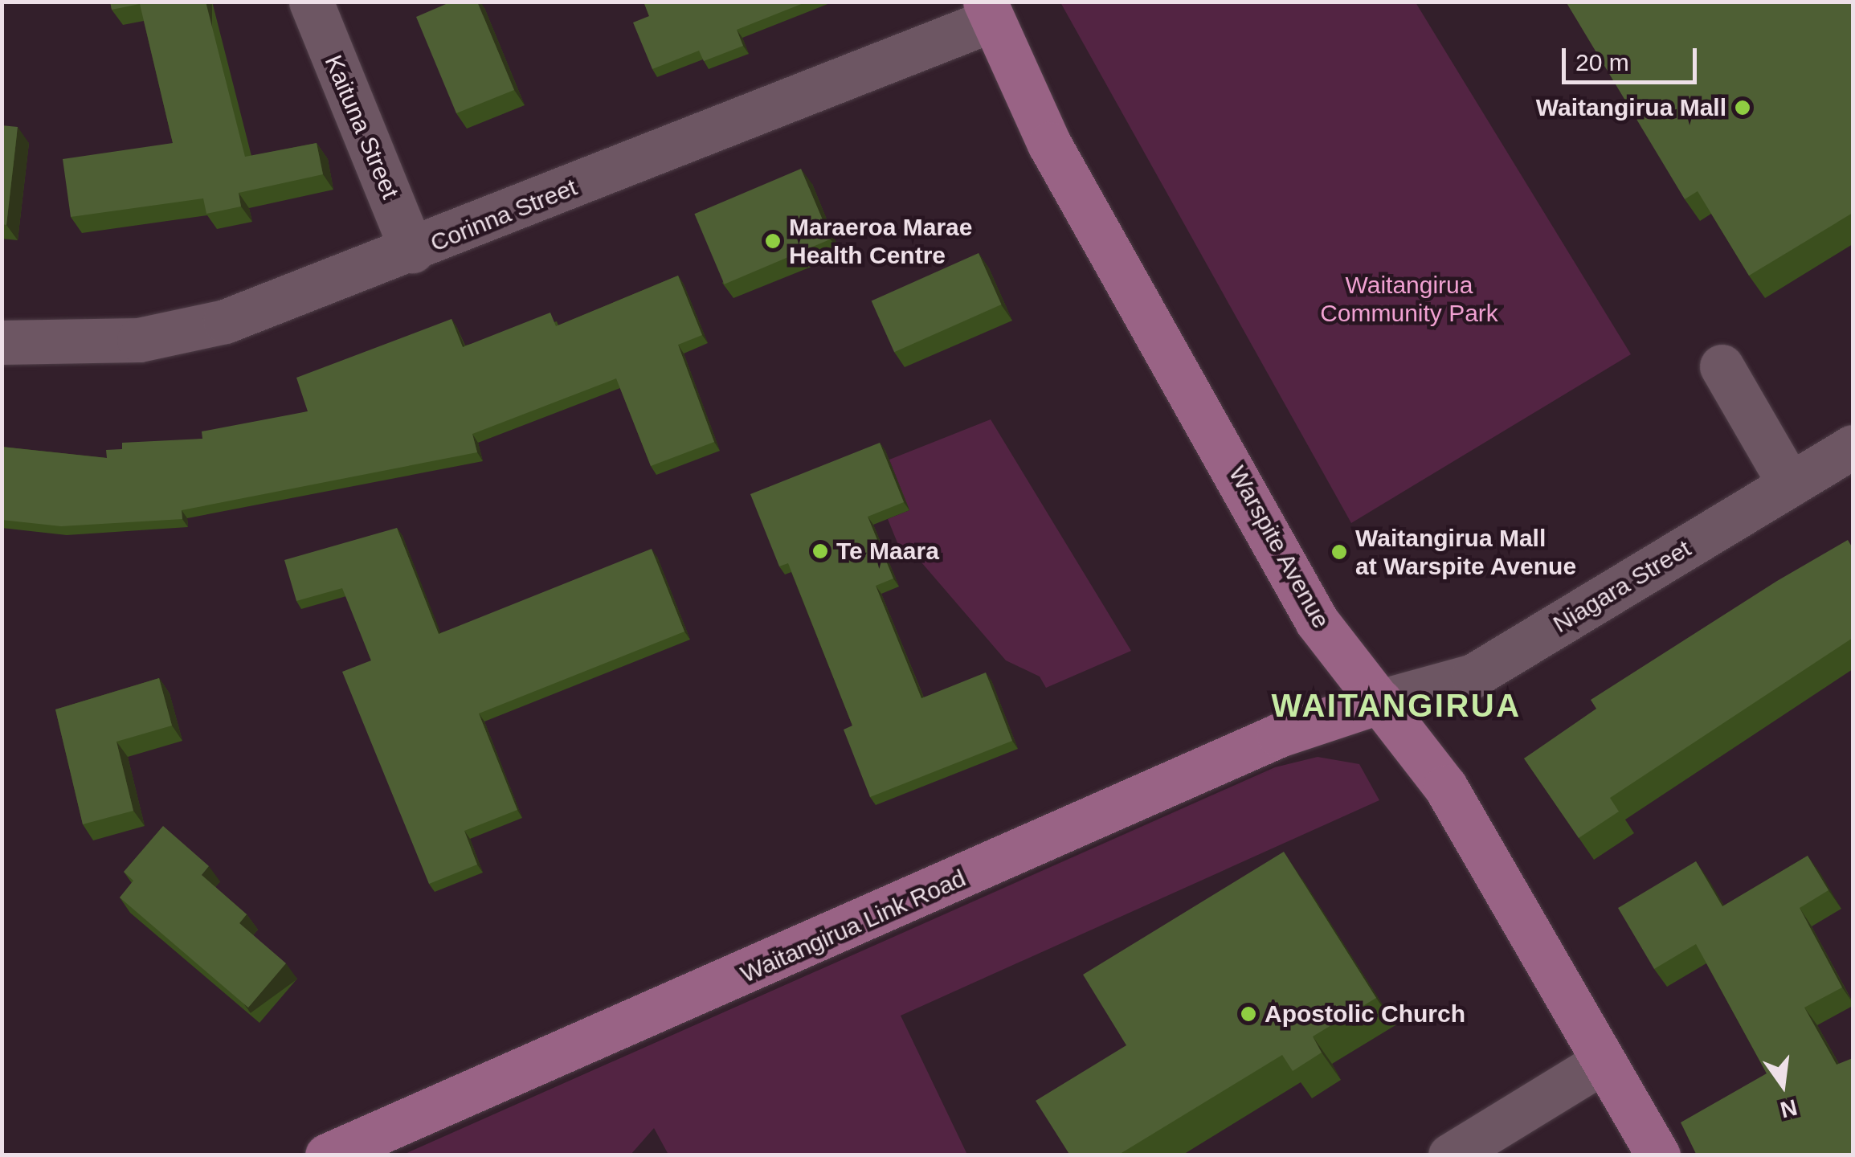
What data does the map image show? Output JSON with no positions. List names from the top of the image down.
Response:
{
  "streets": {
    "main road": ["Warspite Avenue", "Waitangirua Link Road"],
    "street": ["Kaituna Street", "Corinna Street", "Niagara Street"]
  },
  "crossings": [
    ["Kaituna Street", "Corinna Street"],
    ["Corinna Street", "Warspite Avenue"],
    ["Warspite Avenue", "Niagara Street"],
    ["Warspite Avenue", "Waitangirua Link Road"],
    ["Niagara Street", "Waitangirua Link Road"]
  ],
  "districts": ["WAITANGIRUA"],
  "parks": ["Waitangirua Community Park"],
  "places": [
    "Waitangirua Mall",
    "Maraeroa Marae Health Centre",
    "Te Maara",
    "Waitangirua Mall at Warspite Avenue",
    "Apostolic Church"
  ],
  "scale_bar": "20 m",
  "north": "bottom"
}
